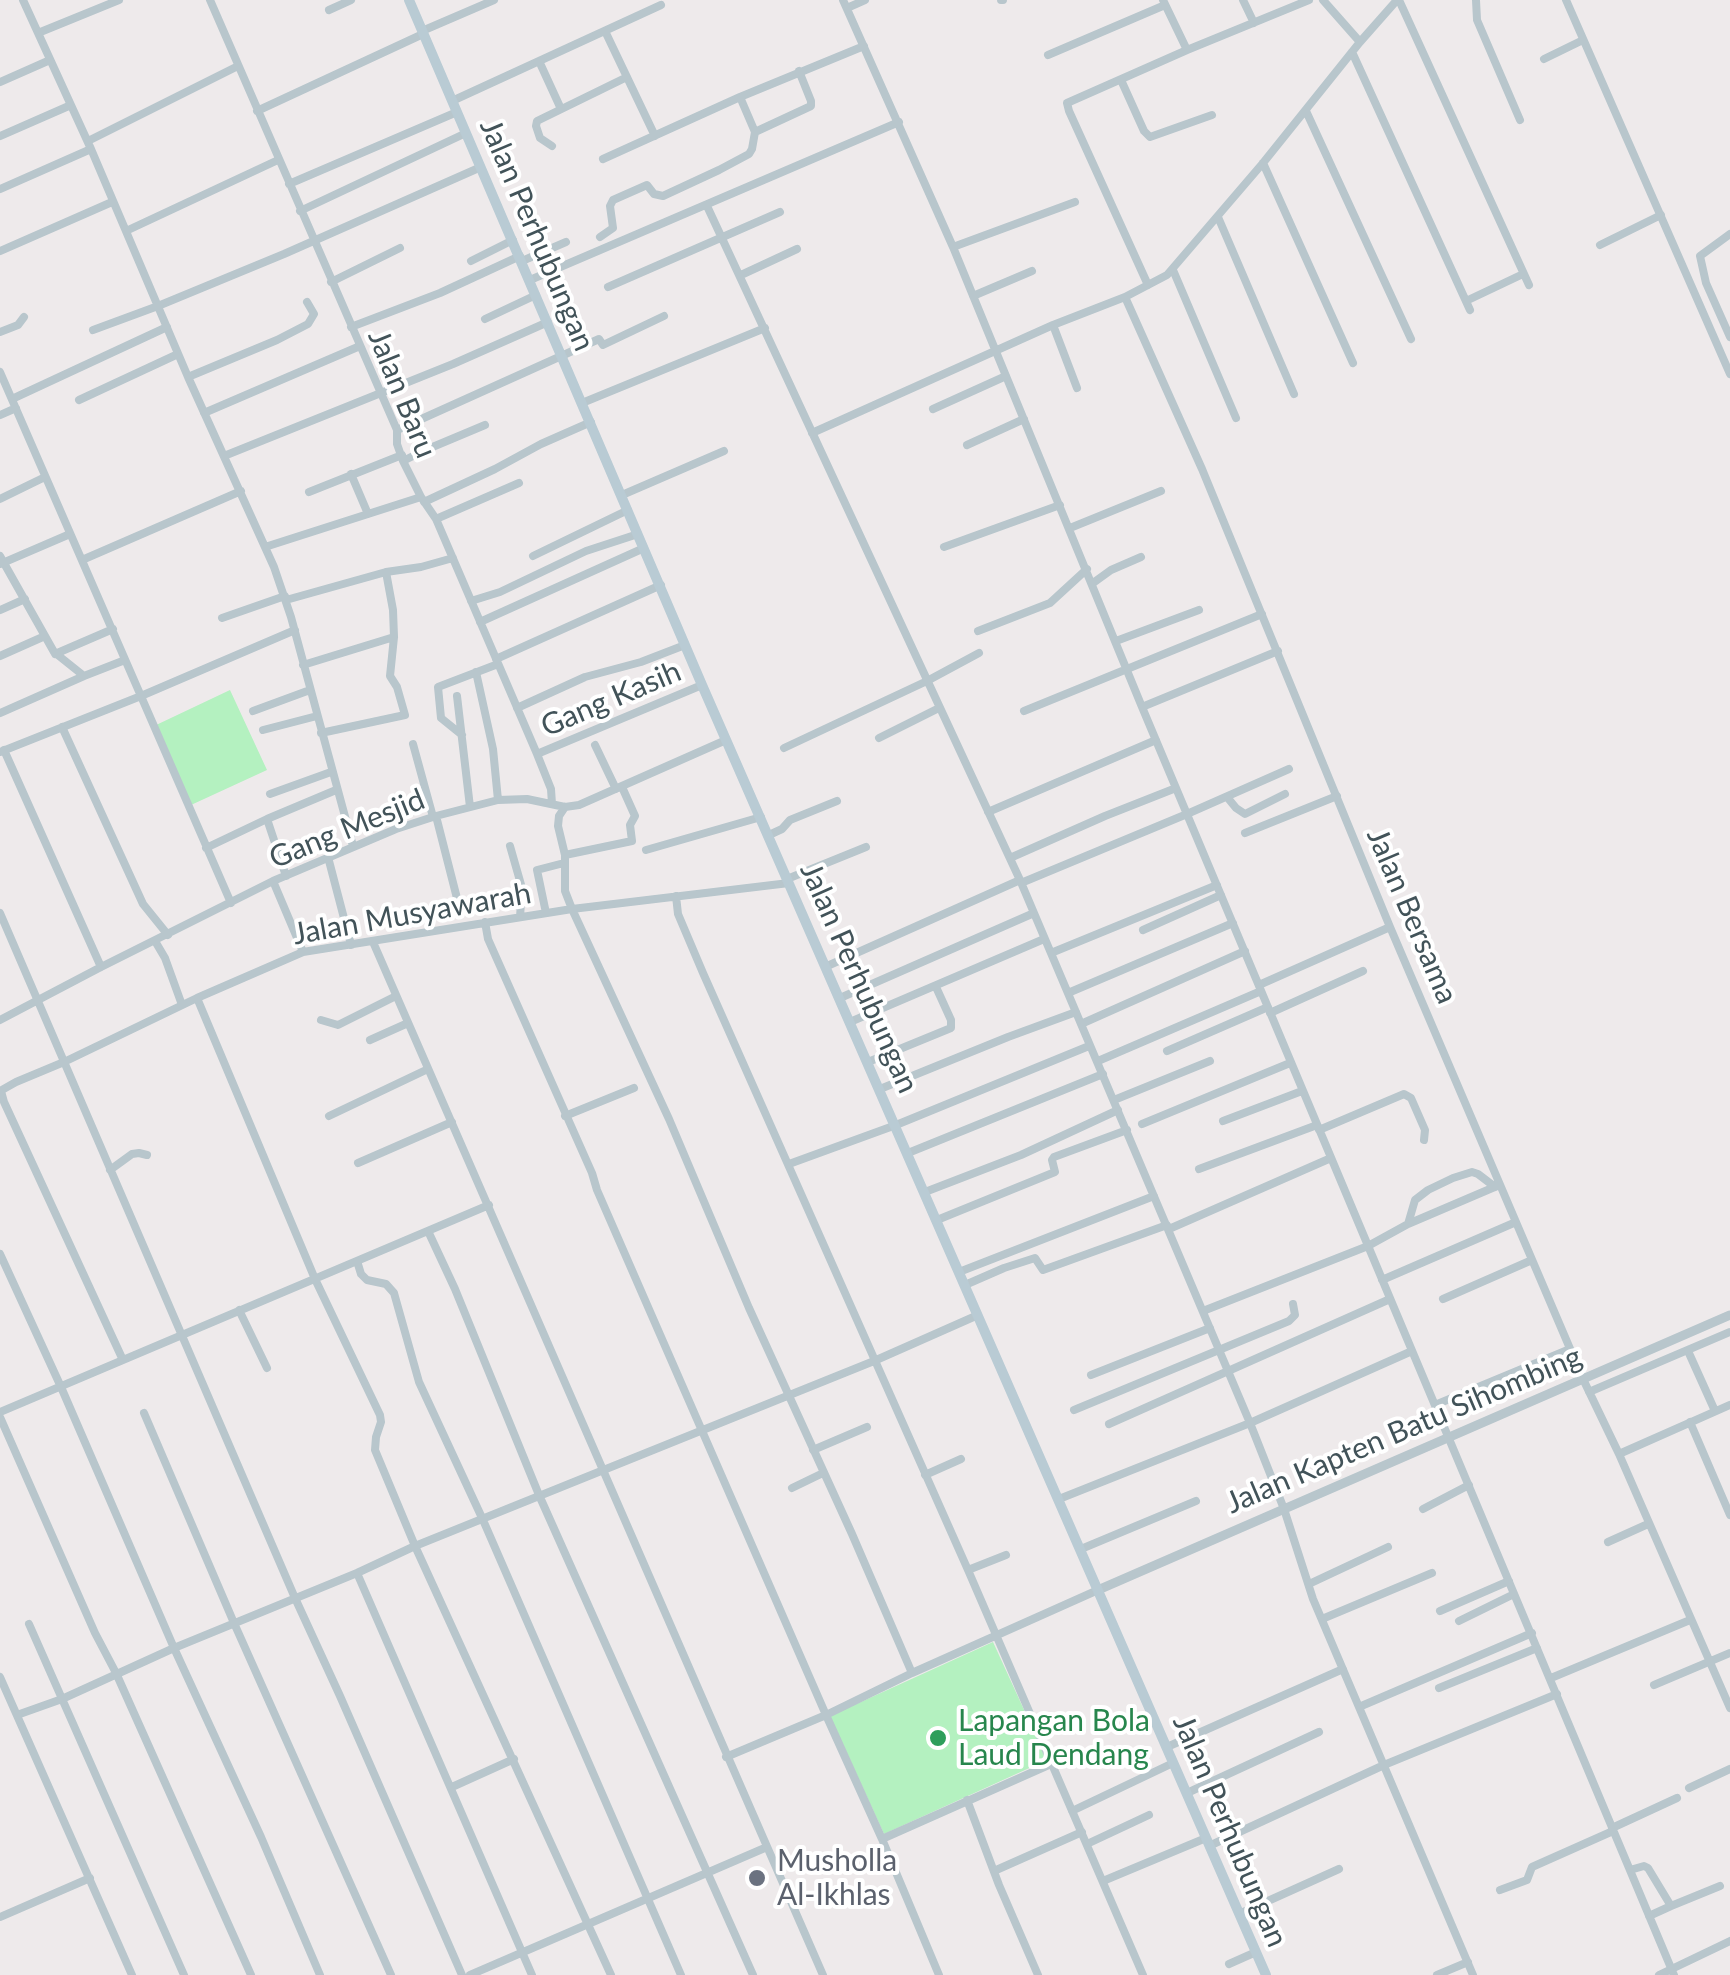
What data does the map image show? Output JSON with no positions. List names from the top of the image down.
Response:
{
  "streets": {
    "main road": ["Jalan Perhubungan"],
    "street": [
      "Jalan Baru",
      "Gang Kasih",
      "Gang Mesjid",
      "Jalan Musyawarah",
      "Jalan Bersama",
      "Jalan Kapten Batu Sihombing"
    ]
  },
  "crossings": [
    ["Jalan Perhubungan", "Gang Kasih"],
    ["Jalan Perhubungan", "Jalan Musyawarah"],
    ["Jalan Perhubungan", "Jalan Kapten Batu Sihombing"],
    ["Jalan Baru", "Gang Kasih"],
    ["Jalan Baru", "Gang Mesjid"],
    ["Jalan Bersama", "Jalan Kapten Batu Sihombing"]
  ],
  "places": ["Lapangan Bola Laud Dendang", "Musholla Al-Ikhlas"]
}
